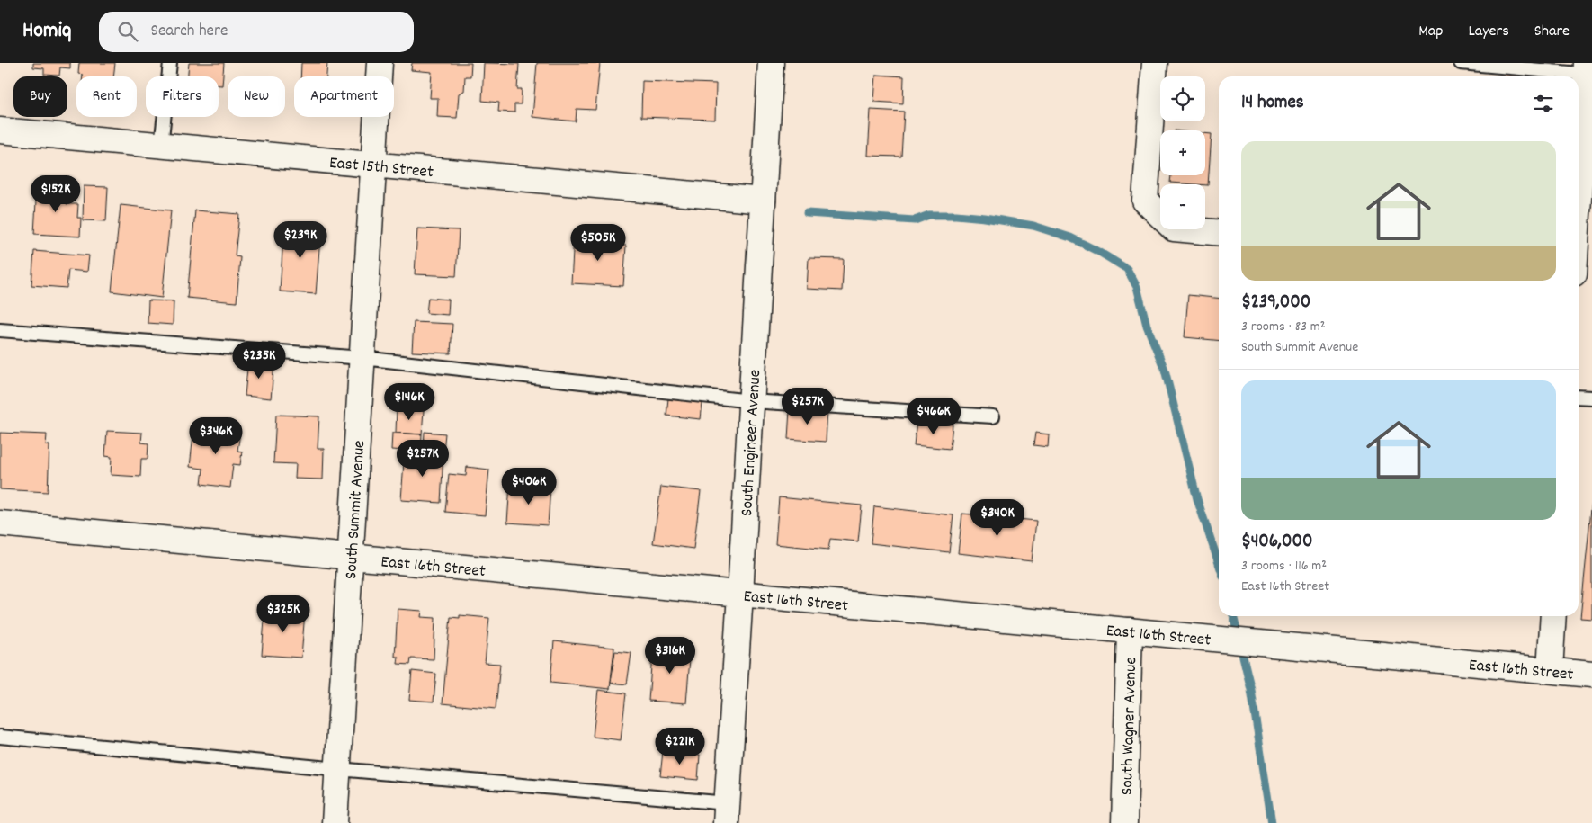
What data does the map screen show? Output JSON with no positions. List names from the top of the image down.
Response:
{
  "streets": {
    "street": [
      "East 15th Street",
      "South Engineer Avenue",
      "South Summit Avenue",
      "East 16th Street",
      "South Wagner Avenue"
    ]
  },
  "crossings": [
    ["East 15th Street", "South Engineer Avenue"],
    ["East 15th Street", "South Summit Avenue"],
    ["South Engineer Avenue", "East 16th Street"],
    ["South Summit Avenue", "East 16th Street"],
    ["East 16th Street", "South Wagner Avenue"]
  ],
  "page": {
    "header": "Homiq",
    "search": "Search here",
    "nav": ["Map", "Layers", "Share"],
    "map_buttons": ["+", "−"],
    "chip": [
      "Buy",
      "Rent",
      "Filters",
      "New",
      "Apartment"
    ],
    "heading": "14 homes",
    "list": [
      {
        "name": "$239,000",
        "note": "3 rooms · 83 m² · South Summit Avenue"
      },
      {
        "name": "$406,000",
        "note": "3 rooms · 116 m² · East 16th Street"
      }
    ],
    "price": [
      "$152K",
      "$239K",
      "$505K",
      "$235K",
      "$146K",
      "$257K",
      "$466K",
      "$346K",
      "$257K",
      "$406K",
      "$340K",
      "$325K",
      "$316K",
      "$221K"
    ]
  }
}
